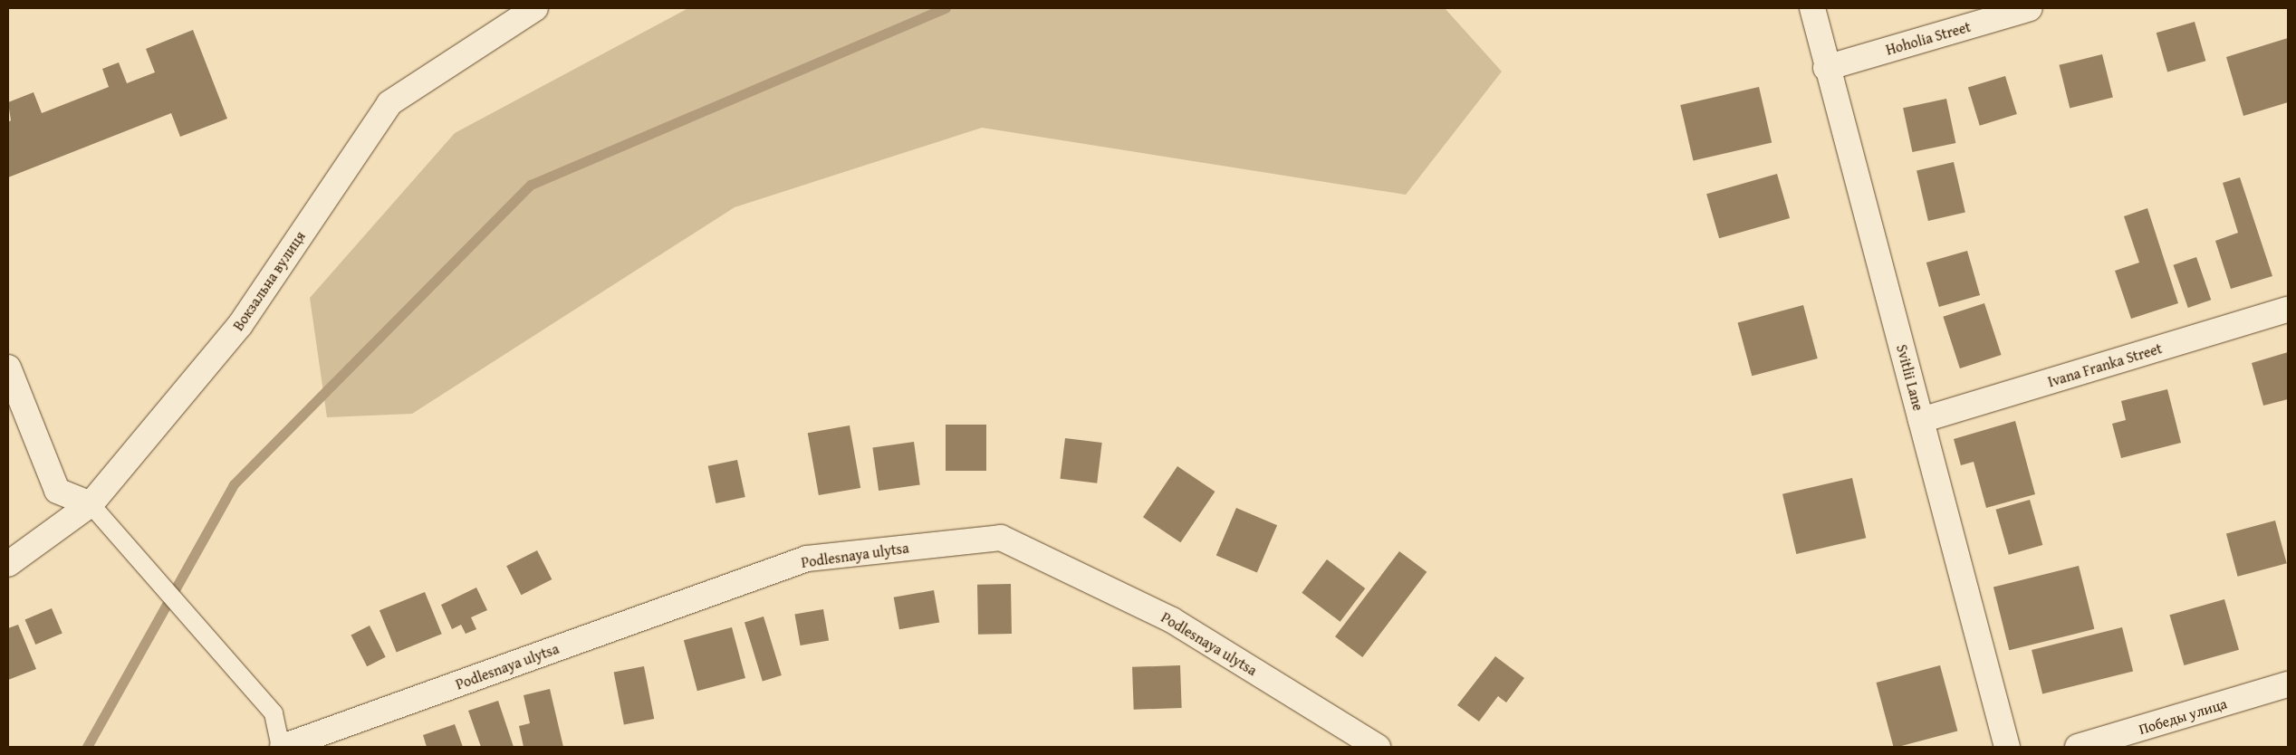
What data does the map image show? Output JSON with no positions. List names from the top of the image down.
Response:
{
  "streets": {
    "street": [
      "Hoholia Street",
      "Вокзальна вулиця",
      "Ivana Franka Street",
      "Svitlii Lane",
      "Podlesnaya ulytsa",
      "Победы улица"
    ]
  },
  "crossings": [
    ["Hoholia Street", "Svitlii Lane"],
    ["Ivana Franka Street", "Svitlii Lane"]
  ]
}
